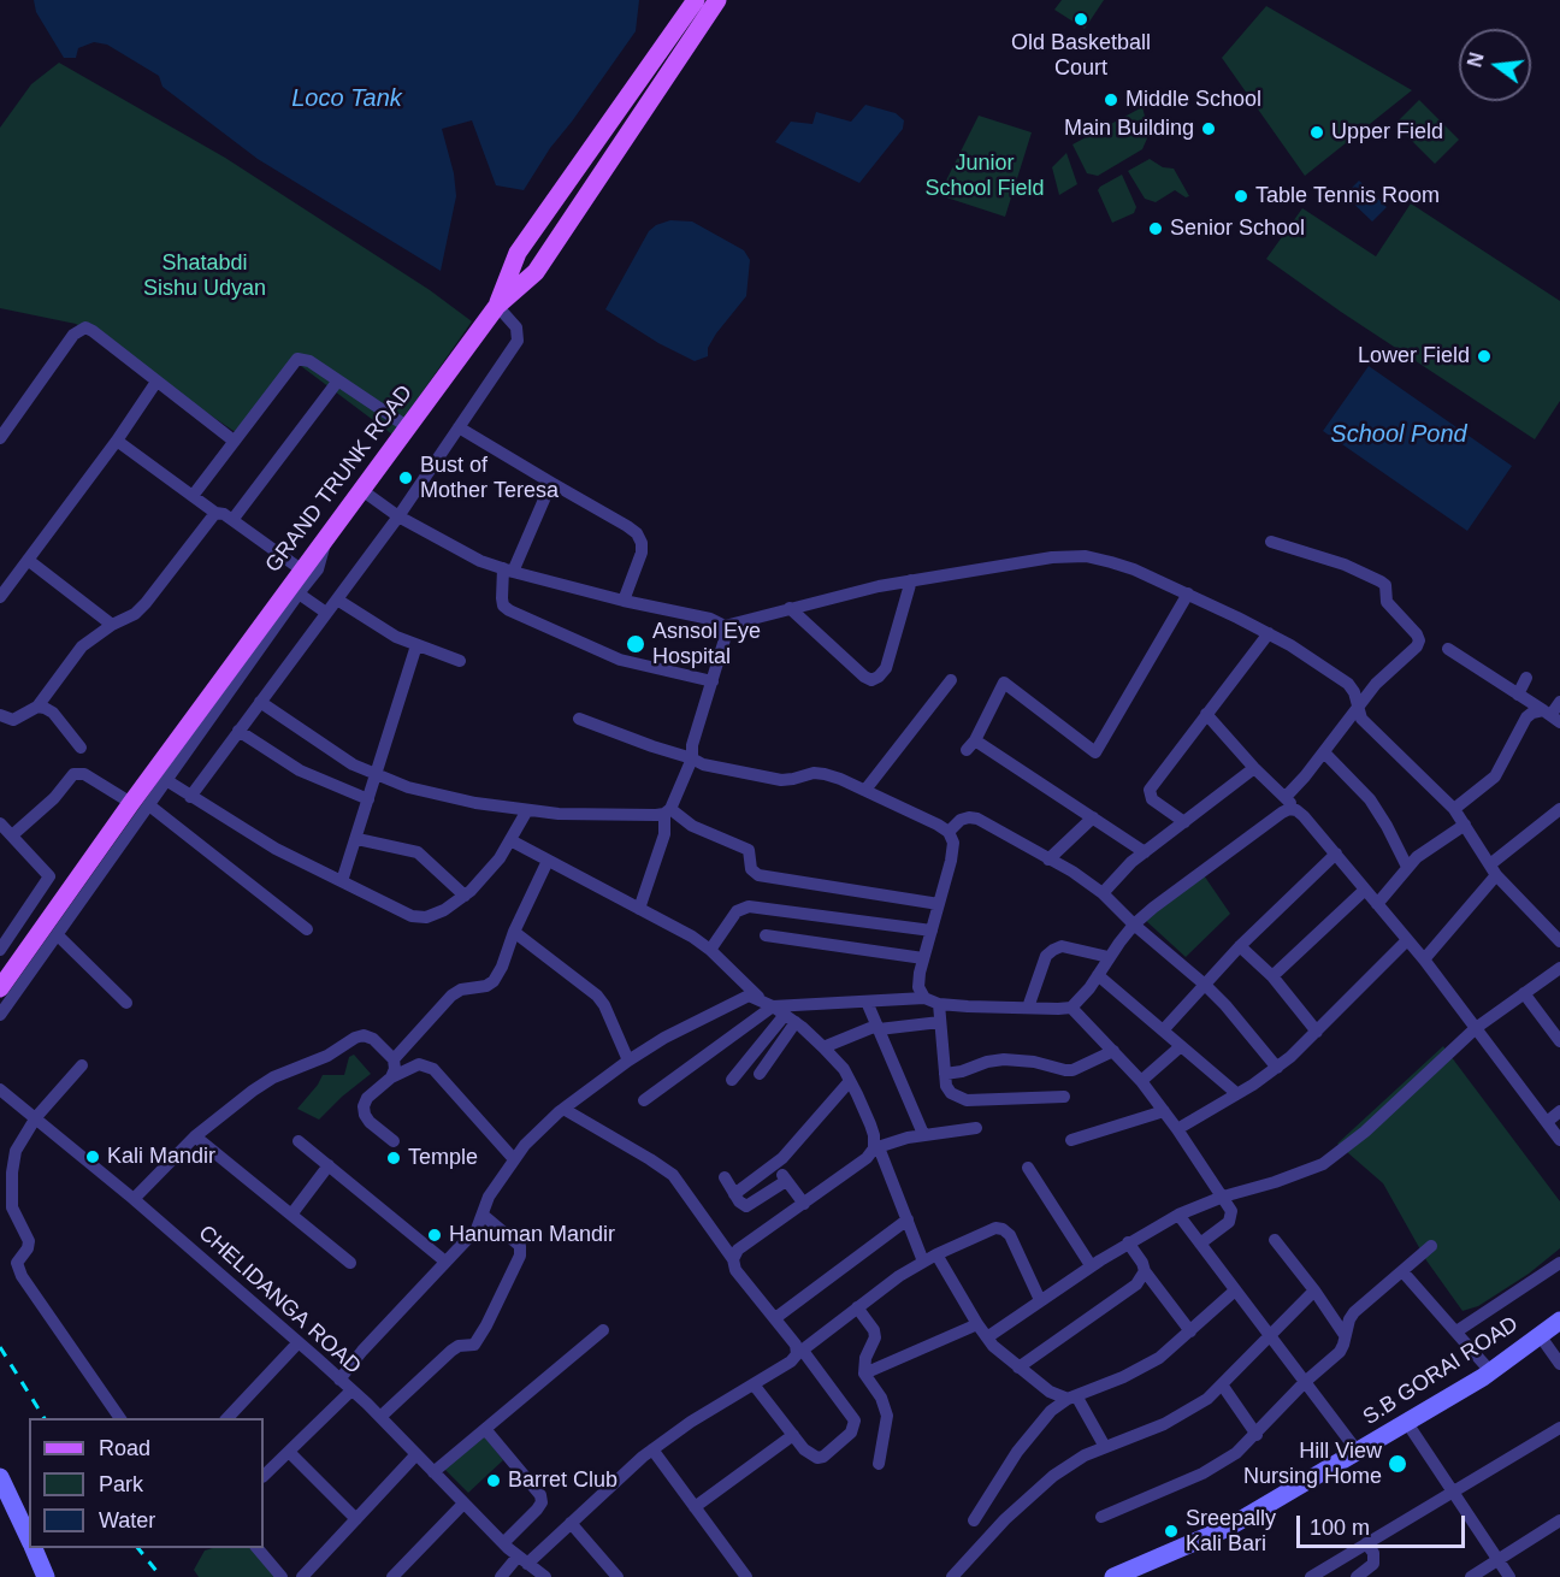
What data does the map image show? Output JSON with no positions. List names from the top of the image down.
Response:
{
  "streets": {
    "main road": ["GRAND TRUNK ROAD"],
    "street": ["CHELIDANGA ROAD", "S.B GORAI ROAD"]
  },
  "water": ["Loco Tank", "School Pond"],
  "parks": ["Junior School Field", "Shatabdi Sishu Udyan"],
  "places": [
    "Old Basketball Court",
    "Middle School",
    "Main Building",
    "Upper Field",
    "Table Tennis Room",
    "Senior School",
    "Lower Field",
    "Bust of Mother Teresa",
    "Asnsol Eye Hospital",
    "Kali Mandir",
    "Temple",
    "Hanuman Mandir",
    "Hill View Nursing Home",
    "Barret Club",
    "Sreepally Kali Bari"
  ],
  "legend": ["Road", "Park", "Water"],
  "scale_bar": "100 m",
  "north": "left"
}
